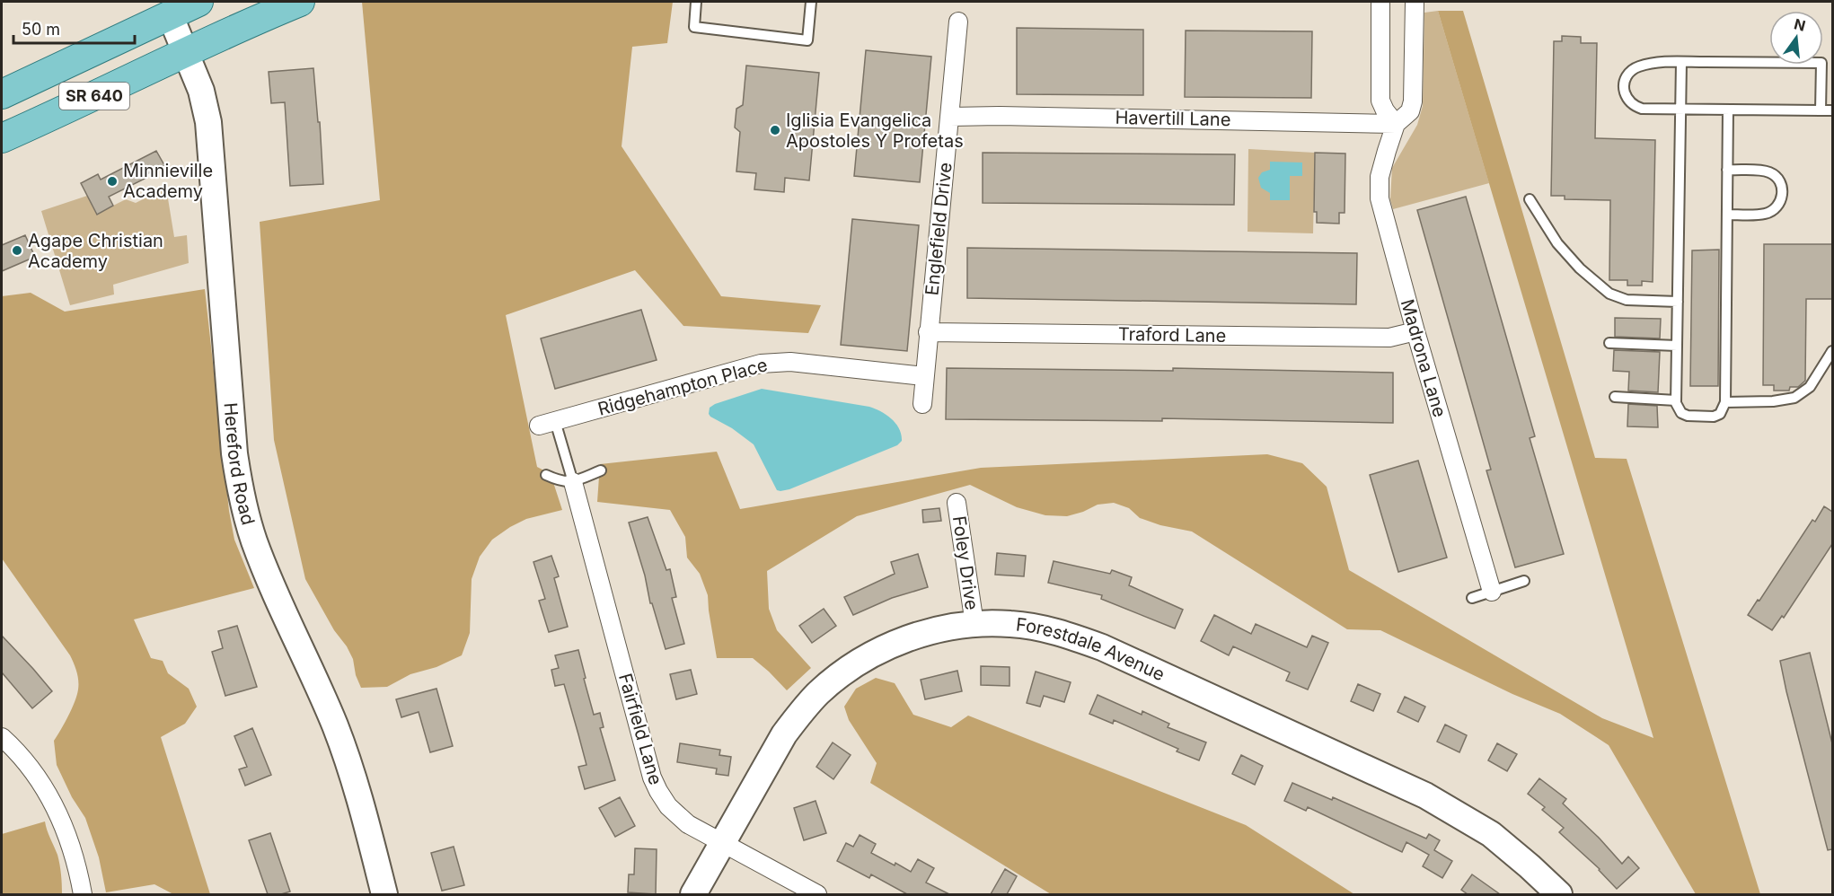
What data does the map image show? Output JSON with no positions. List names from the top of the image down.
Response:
{
  "streets": {
    "main road": ["SR 640"],
    "street": [
      "Havertill Lane",
      "Englefield Drive",
      "Traford Lane",
      "Madrona Lane",
      "Ridgehampton Place",
      "Hereford Road",
      "Foley Drive",
      "Forestdale Avenue",
      "Fairfield Lane"
    ]
  },
  "crossings": [
    ["SR 640", "Hereford Road"],
    ["Havertill Lane", "Englefield Drive"],
    ["Havertill Lane", "Madrona Lane"],
    ["Englefield Drive", "Traford Lane"],
    ["Englefield Drive", "Ridgehampton Place"],
    ["Traford Lane", "Madrona Lane"],
    ["Foley Drive", "Forestdale Avenue"],
    ["Forestdale Avenue", "Fairfield Lane"]
  ],
  "places": ["Iglisia Evangelica Apostoles Y Profetas", "Minnieville Academy", "Agape Christian Academy"],
  "scale_bar": "50 m",
  "north": "top"
}
